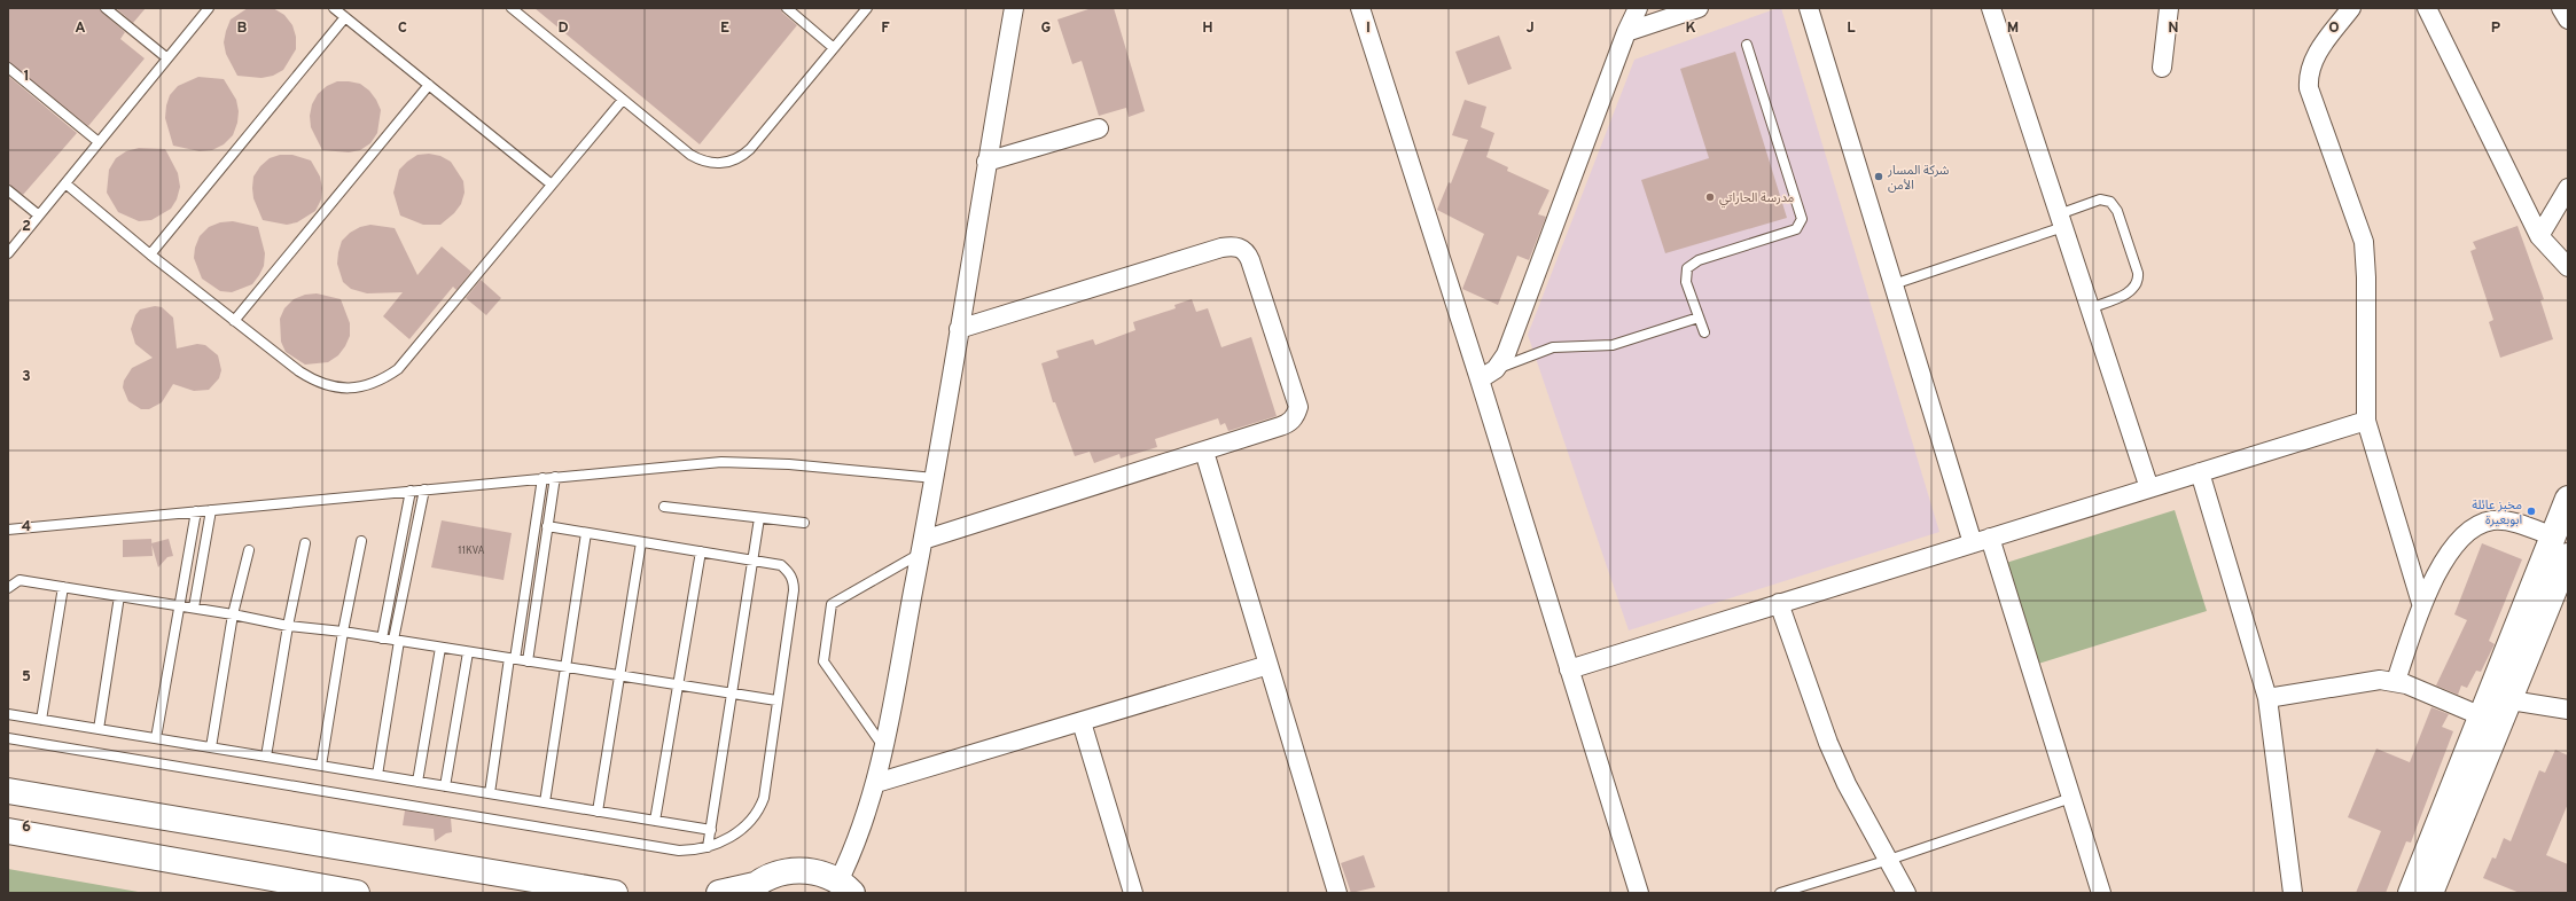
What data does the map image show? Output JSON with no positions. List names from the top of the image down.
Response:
{
  "places": ["شركة المسار الأمن", "مدرسة الحاراتي", "مخبز عائلة ابوبعيرة"],
  "house_numbers": ["11KVA"],
  "grid": {
    "columns": [
      "A",
      "B",
      "C",
      "D",
      "E",
      "F",
      "G",
      "H",
      "I",
      "J",
      "K",
      "L",
      "M",
      "N",
      "O",
      "P"
    ],
    "rows": [
      "1",
      "2",
      "3",
      "4",
      "5",
      "6"
    ]
  }
}
